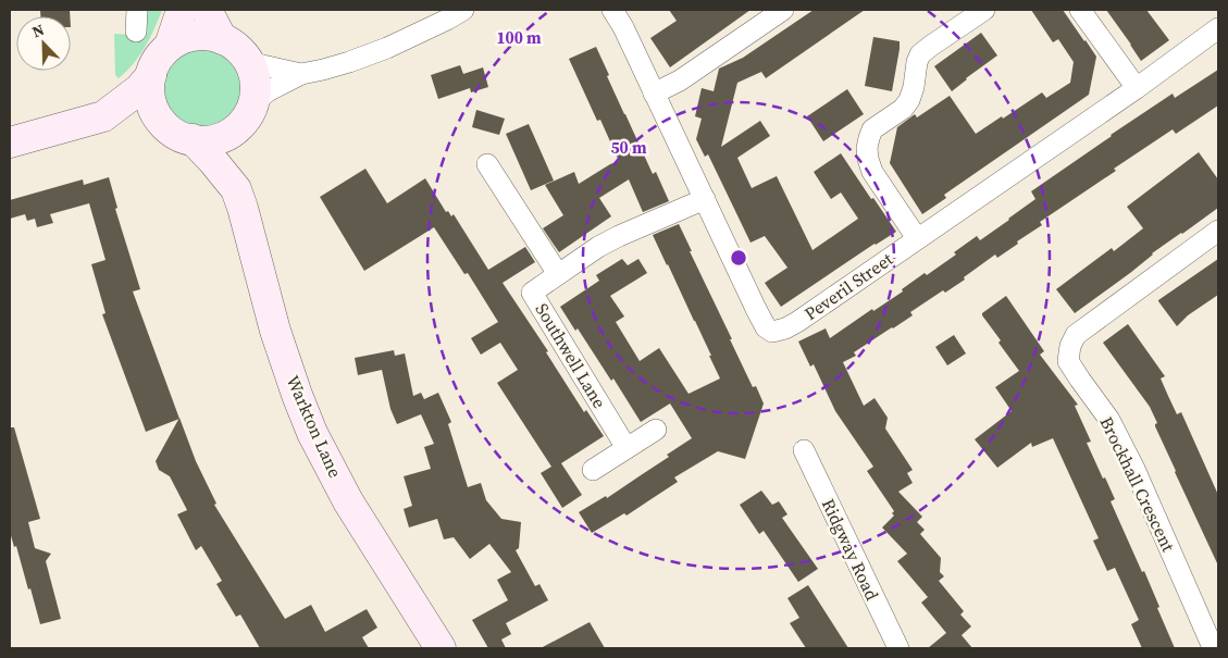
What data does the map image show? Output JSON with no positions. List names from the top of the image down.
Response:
{
  "streets": {
    "street": [
      "Peveril Street",
      "Southwell Lane",
      "Warkton Lane",
      "Brockhall Crescent",
      "Ridgway Road"
    ]
  },
  "crossings": [
    ["Peveril Street", "Southwell Lane"]
  ],
  "north": "top left",
  "rings": ["100 m", "50 m"]
}
